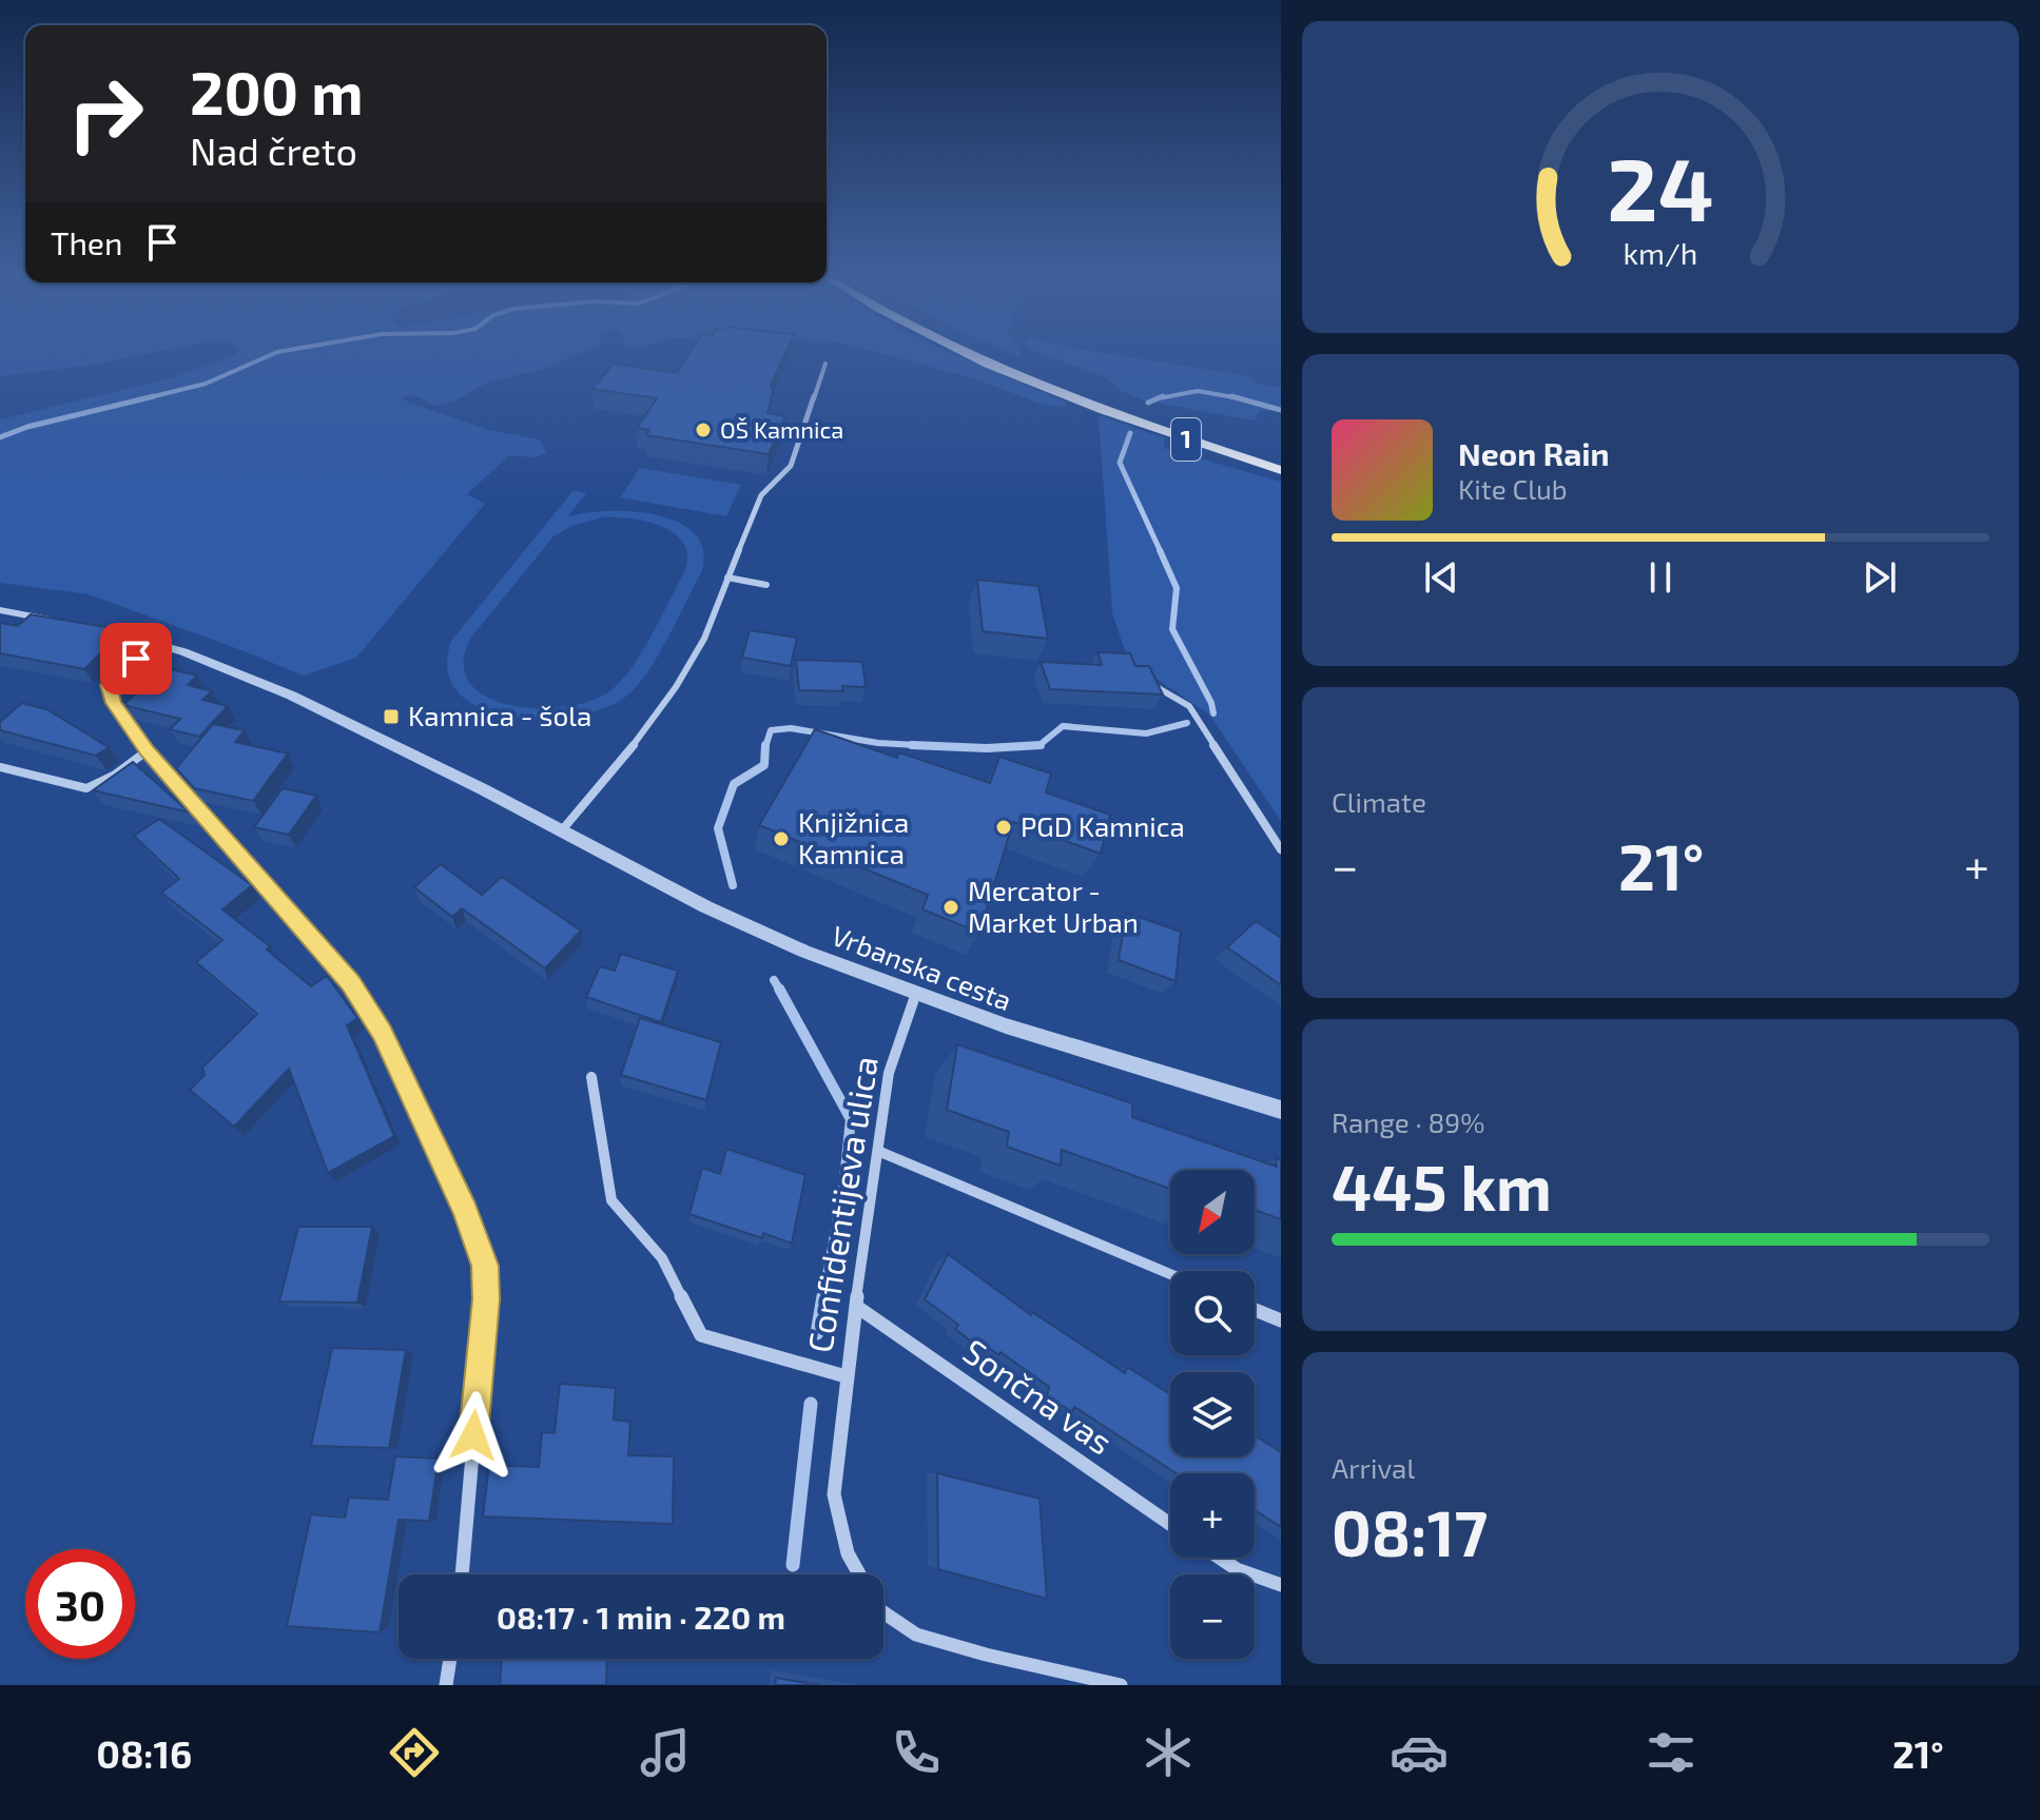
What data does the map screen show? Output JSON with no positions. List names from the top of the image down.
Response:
{
  "streets": {
    "main road": ["1"],
    "street": ["Vrbanska cesta", "Confidentijeva ulica", "Sončna vas"]
  },
  "crossings": [
    ["Vrbanska cesta", "Confidentijeva ulica"],
    ["Confidentijeva ulica", "Sončna vas"]
  ],
  "places": {
    "other": [
      "OŠ Kamnica",
      "PGD Kamnica",
      "Knjižnica Kamnica",
      "Mercator - Market Urban"
    ],
    "transit": ["Kamnica - šola"]
  },
  "north": "bottom left",
  "page": {
    "turn": ["200 m", "Nad čreto"],
    "then": "Then",
    "song": ["Neon Rain", "Kite Club"],
    "tile": [
      "Climate",
      ["Range · 89%", "445 km"],
      ["Arrival", "08:17"]
    ],
    "heat": ["−", "21°", "+"],
    "map_buttons": ["+", "−"],
    "limit": "30",
    "trip": "08:17 · 1 min · 220 m",
    "tabs": ["08:16", "21°"],
    "gauge": ["24", "km/h"]
  }
}
